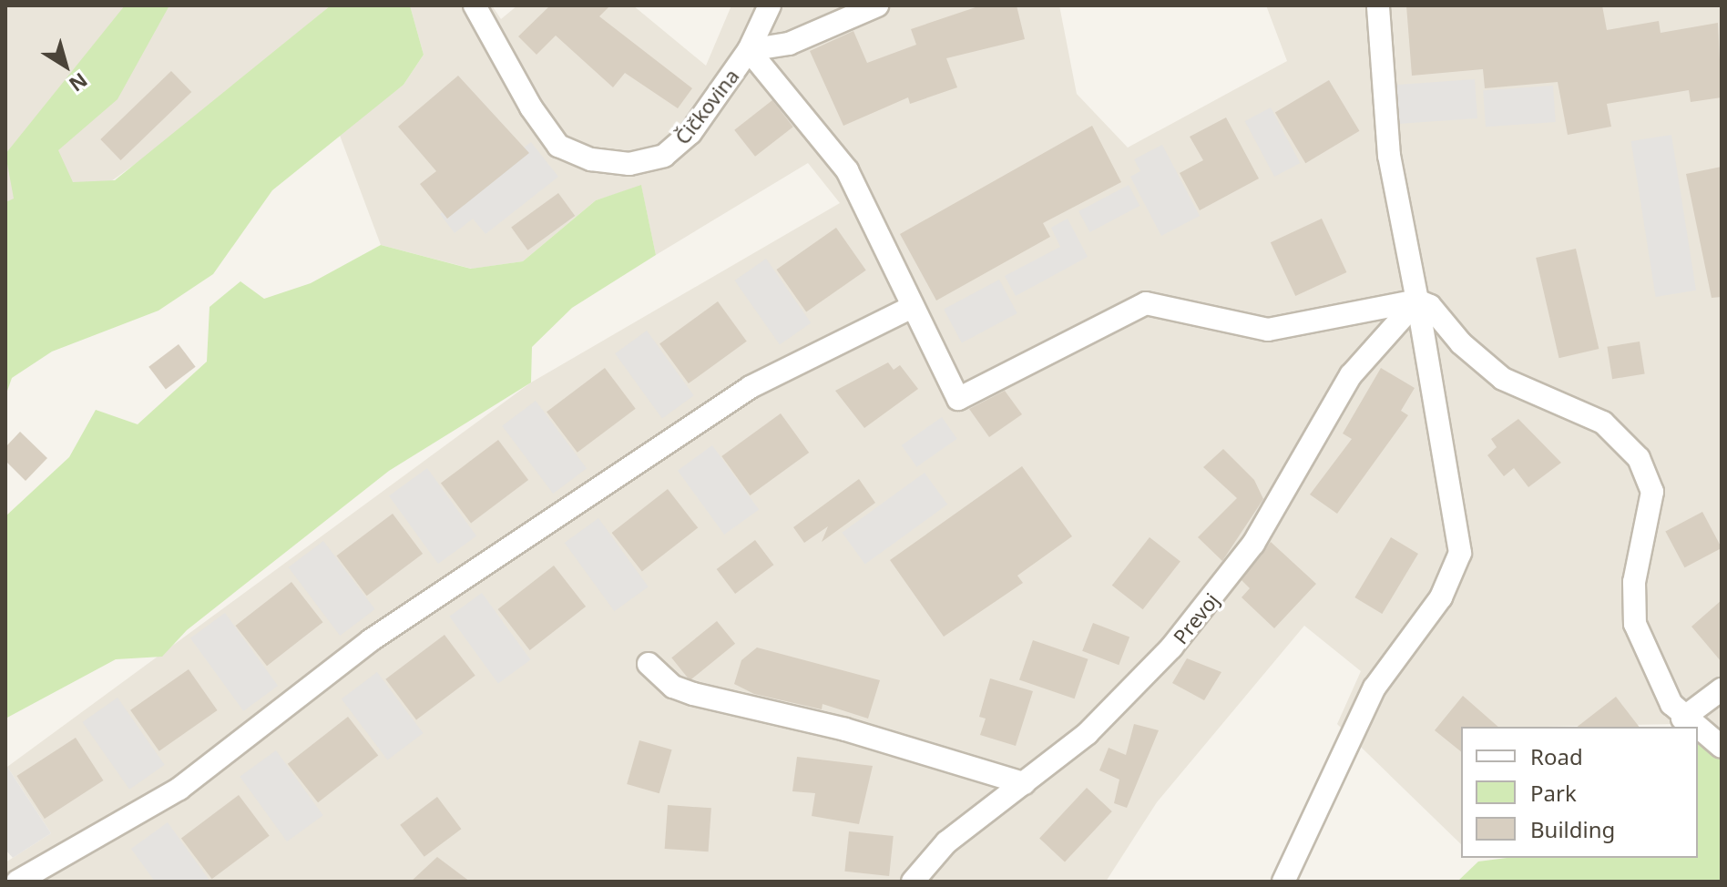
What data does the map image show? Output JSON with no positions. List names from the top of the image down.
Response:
{
  "streets": {
    "street": ["Čičkovina", "Prevoj"]
  },
  "legend": ["Road", "Park", "Building"],
  "north": "bottom right"
}
